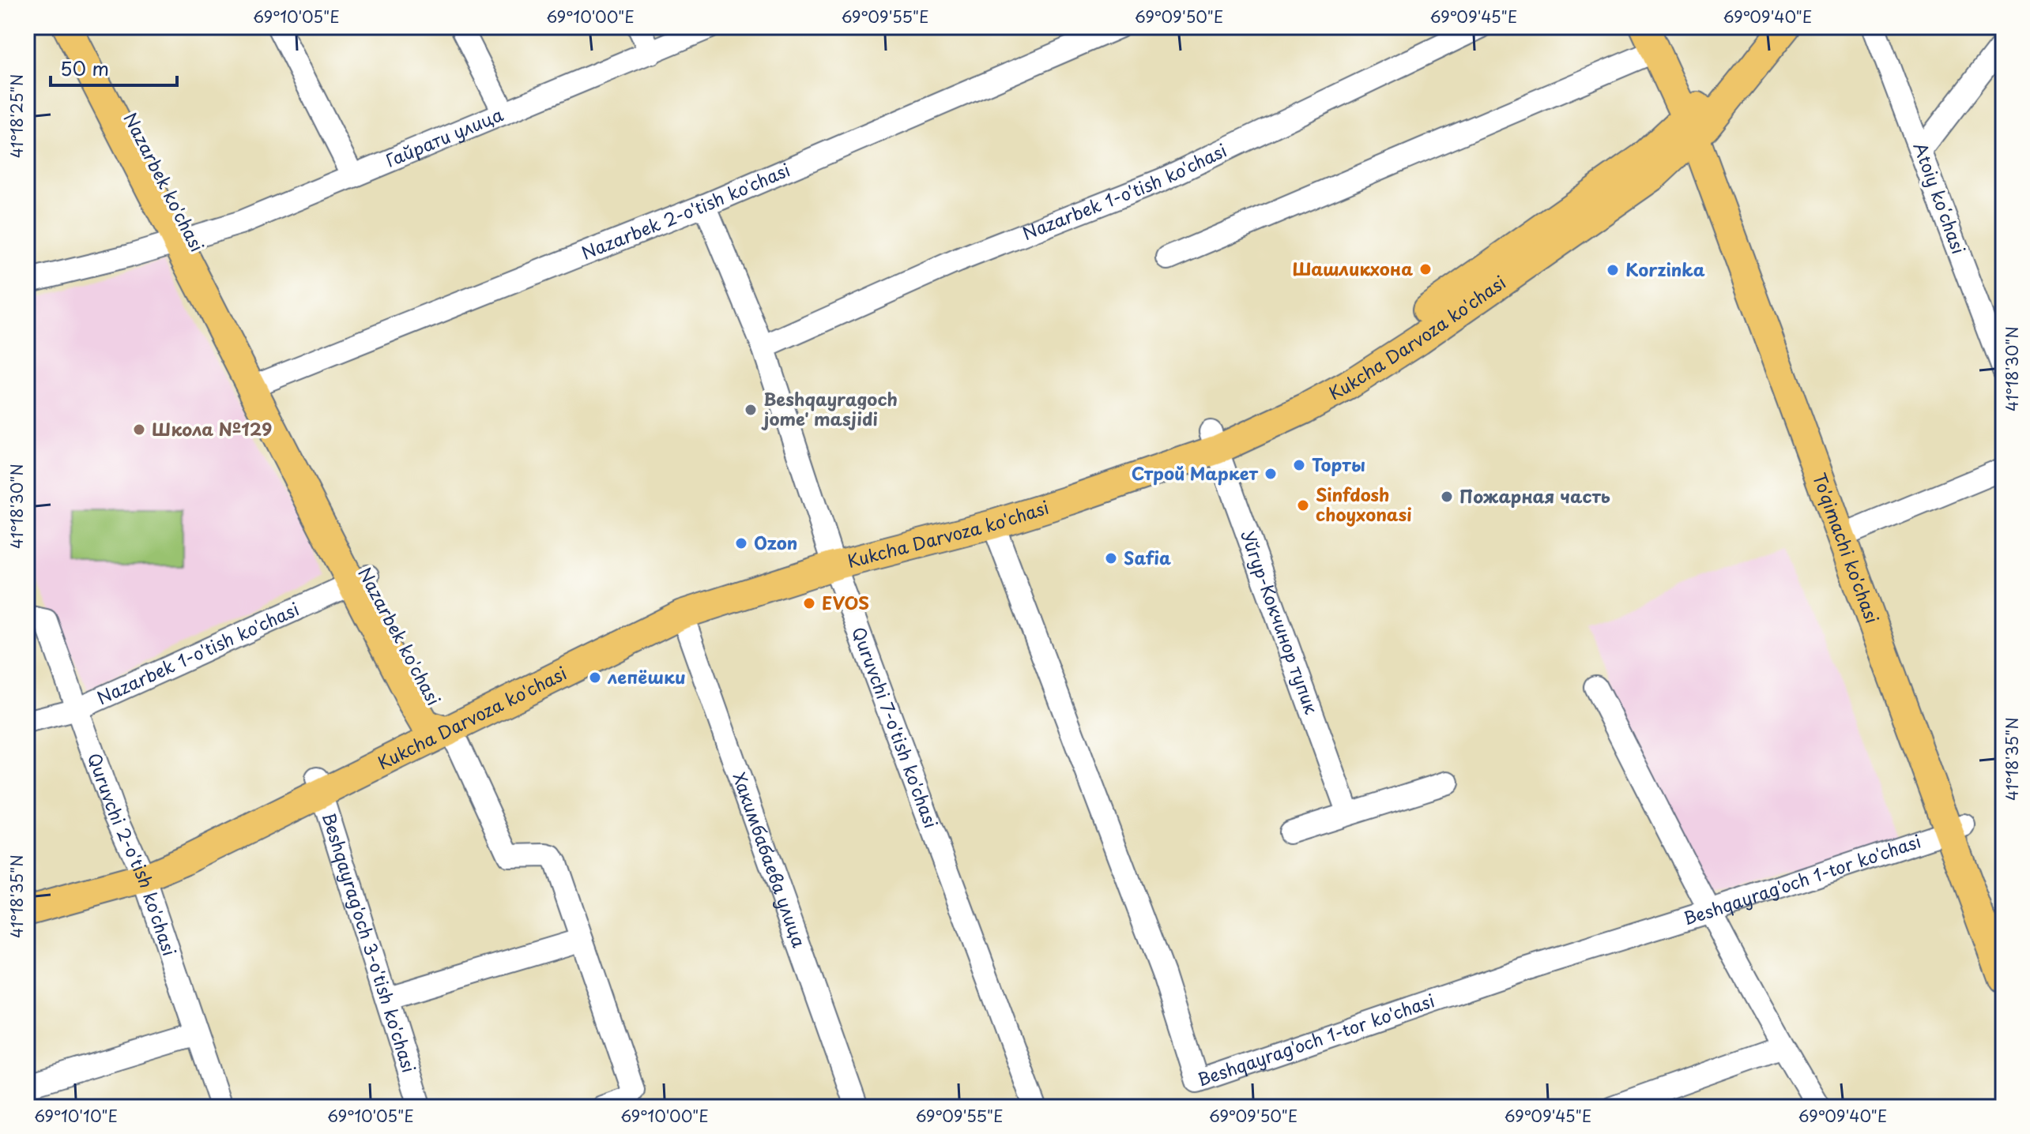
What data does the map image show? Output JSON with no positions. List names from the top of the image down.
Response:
{
  "streets": {
    "main road": ["Nazarbek ko'chasi", "Kukcha Darvoza ko'chasi", "To'qimachi ko'chasi"],
    "street": [
      "Гайрати улица",
      "Nazarbek 1-o'tish ko'chasi",
      "Atoiy koʻchasi",
      "Nazarbek 2-o'tish ko'chasi",
      "Уйгур-Кокчинор тупик",
      "Quruvchi 7-o'tish ko'chasi",
      "Quruvchi 2-o'tish ko'chasi",
      "Хакимбабаева улица",
      "Beshqayrag'och 1-tor ko'chasi",
      "Beshqayrag'och 3-o'tish ko'chasi"
    ]
  },
  "crossings": [
    ["Гайрати улица", "Nazarbek ko'chasi"],
    ["Nazarbek ko'chasi", "Nazarbek 1-o'tish ko'chasi"],
    ["Nazarbek ko'chasi", "Nazarbek 2-o'tish ko'chasi"],
    ["Nazarbek ko'chasi", "Kukcha Darvoza ko'chasi"],
    ["Nazarbek 1-o'tish ko'chasi", "Quruvchi 7-o'tish ko'chasi"],
    ["Nazarbek 1-o'tish ko'chasi", "Quruvchi 2-o'tish ko'chasi"],
    ["Nazarbek 2-o'tish ko'chasi", "Quruvchi 7-o'tish ko'chasi"],
    ["Kukcha Darvoza ko'chasi", "To'qimachi ko'chasi"],
    ["Kukcha Darvoza ko'chasi", "Уйгур-Кокчинор тупик"],
    ["Kukcha Darvoza ko'chasi", "Quruvchi 7-o'tish ko'chasi"],
    ["Kukcha Darvoza ko'chasi", "Quruvchi 2-o'tish ko'chasi"],
    ["Kukcha Darvoza ko'chasi", "Хакимбабаева улица"],
    ["Kukcha Darvoza ko'chasi", "Beshqayrag'och 1-tor ko'chasi"],
    ["Kukcha Darvoza ko'chasi", "Beshqayrag'och 3-o'tish ko'chasi"],
    ["To'qimachi ko'chasi", "Beshqayrag'och 1-tor ko'chasi"]
  ],
  "places": [
    "Шашликхона",
    "Korzinka",
    "Beshqayragoch jome' masjidi",
    "Школа №129",
    "Торты",
    "Строй Маркет",
    "Пожарная часть",
    "Sinfdosh choyxonasi",
    "Ozon",
    "Safia",
    "EVOS",
    "лепёшки"
  ],
  "scale_bar": "50 m",
  "coordinates": [
    "69°10'05\"E",
    "69°10'00\"E",
    "69°09'55\"E",
    "69°09'50\"E",
    "69°09'45\"E",
    "69°09'40\"E",
    "41°18'25\"N",
    "41°18'30\"N",
    "41°18'35\"N",
    "69°10'10\"E"
  ]
}
